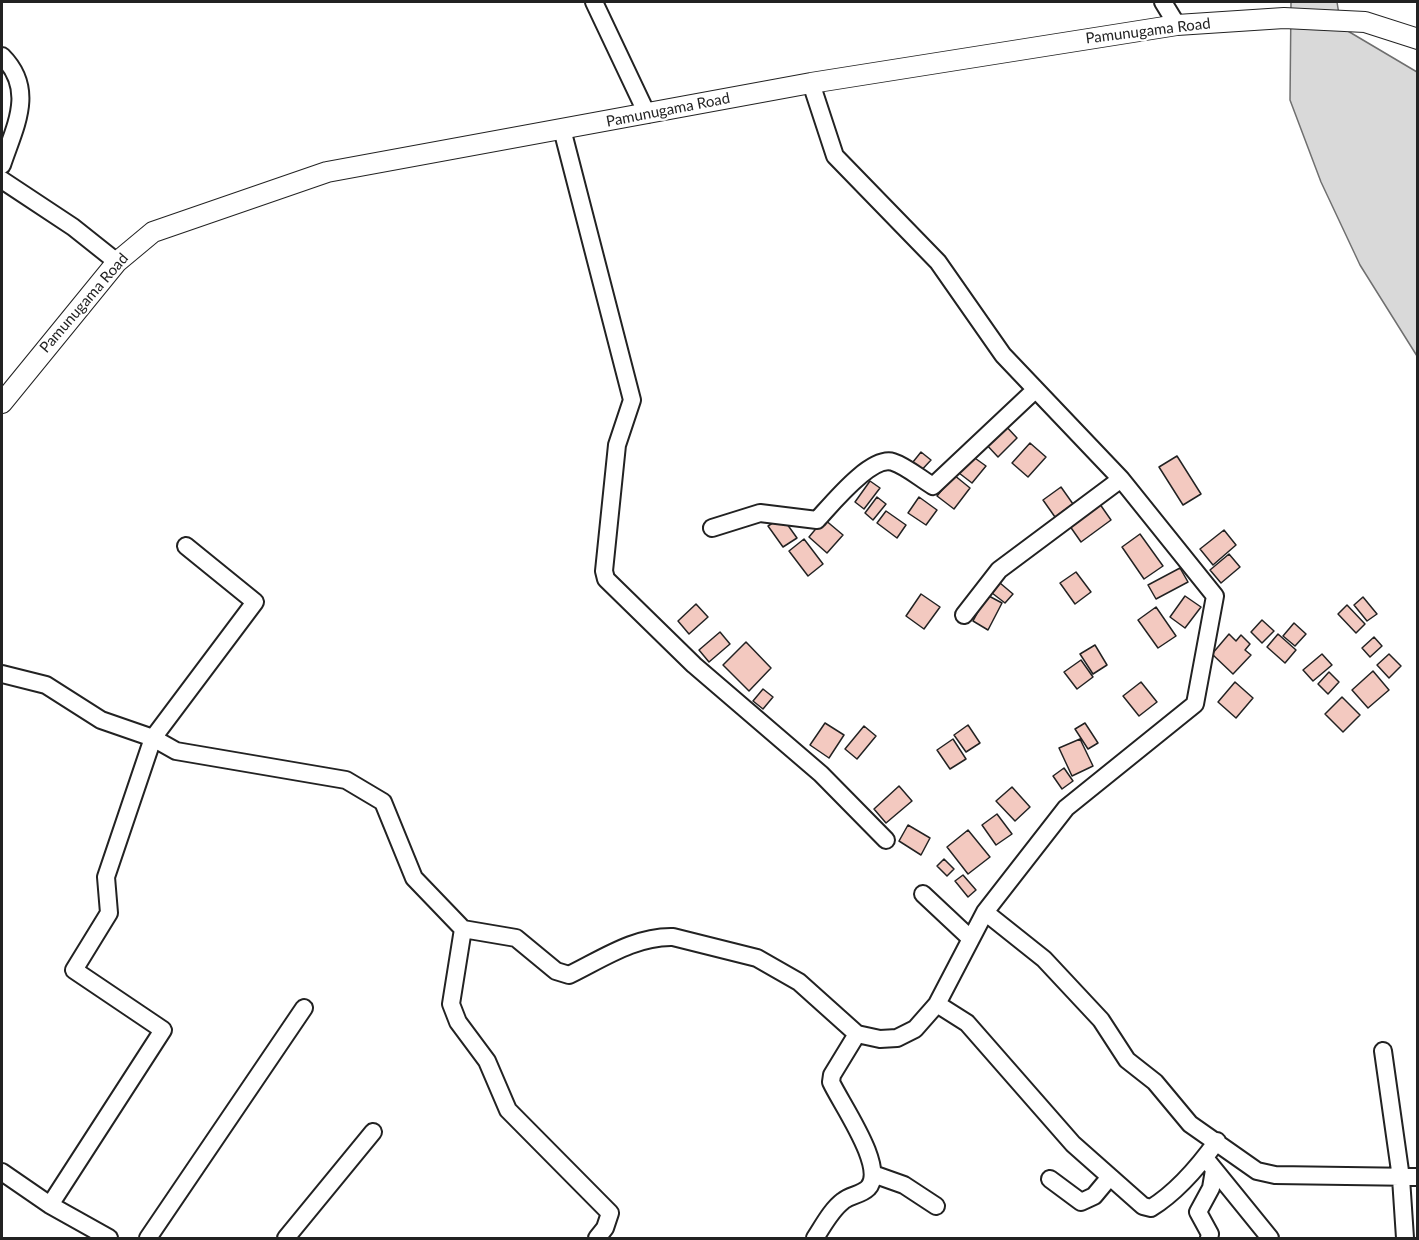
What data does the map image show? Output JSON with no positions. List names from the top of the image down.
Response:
{
  "streets": {
    "main road": ["Pamunugama Road"]
  }
}
